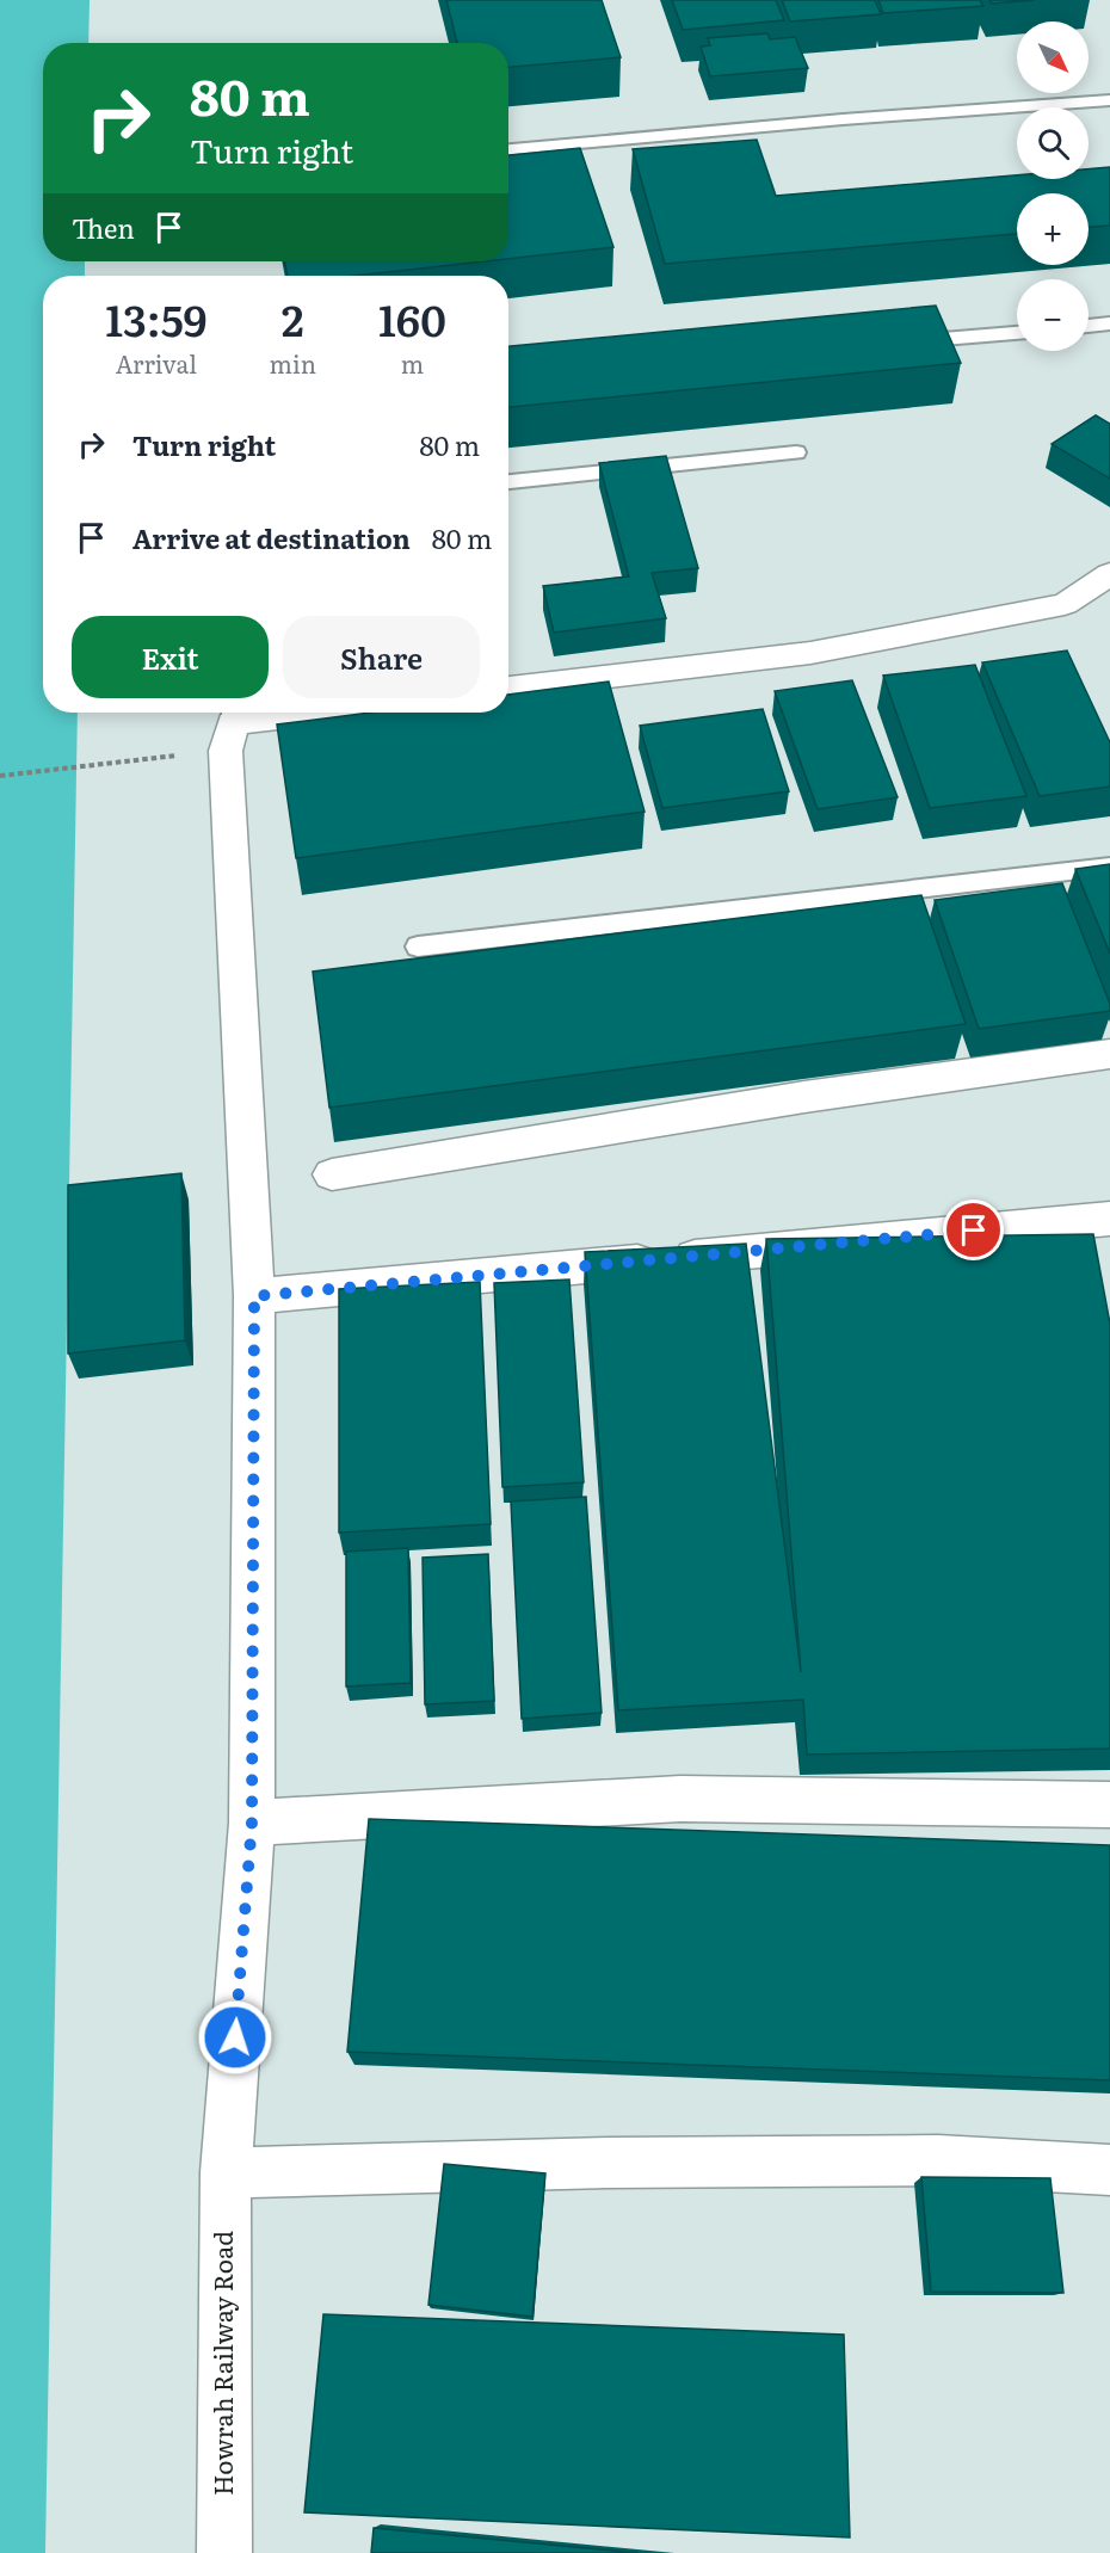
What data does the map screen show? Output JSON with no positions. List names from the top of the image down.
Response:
{
  "streets": {
    "street": ["Howrah Railway Road"]
  },
  "north": "bottom right",
  "page": {
    "map_buttons": ["+", "−"],
    "turn": ["80 m", "Turn right"],
    "then": "Then",
    "eta": [
      "13:59",
      "Arrival",
      "2",
      "min",
      "160",
      "m"
    ],
    "list": [
      {
        "name": "Turn right",
        "value": "80 m"
      },
      {
        "name": "Arrive at destination",
        "value": "80 m"
      }
    ],
    "buttons": ["Exit", "Share"]
  }
}
